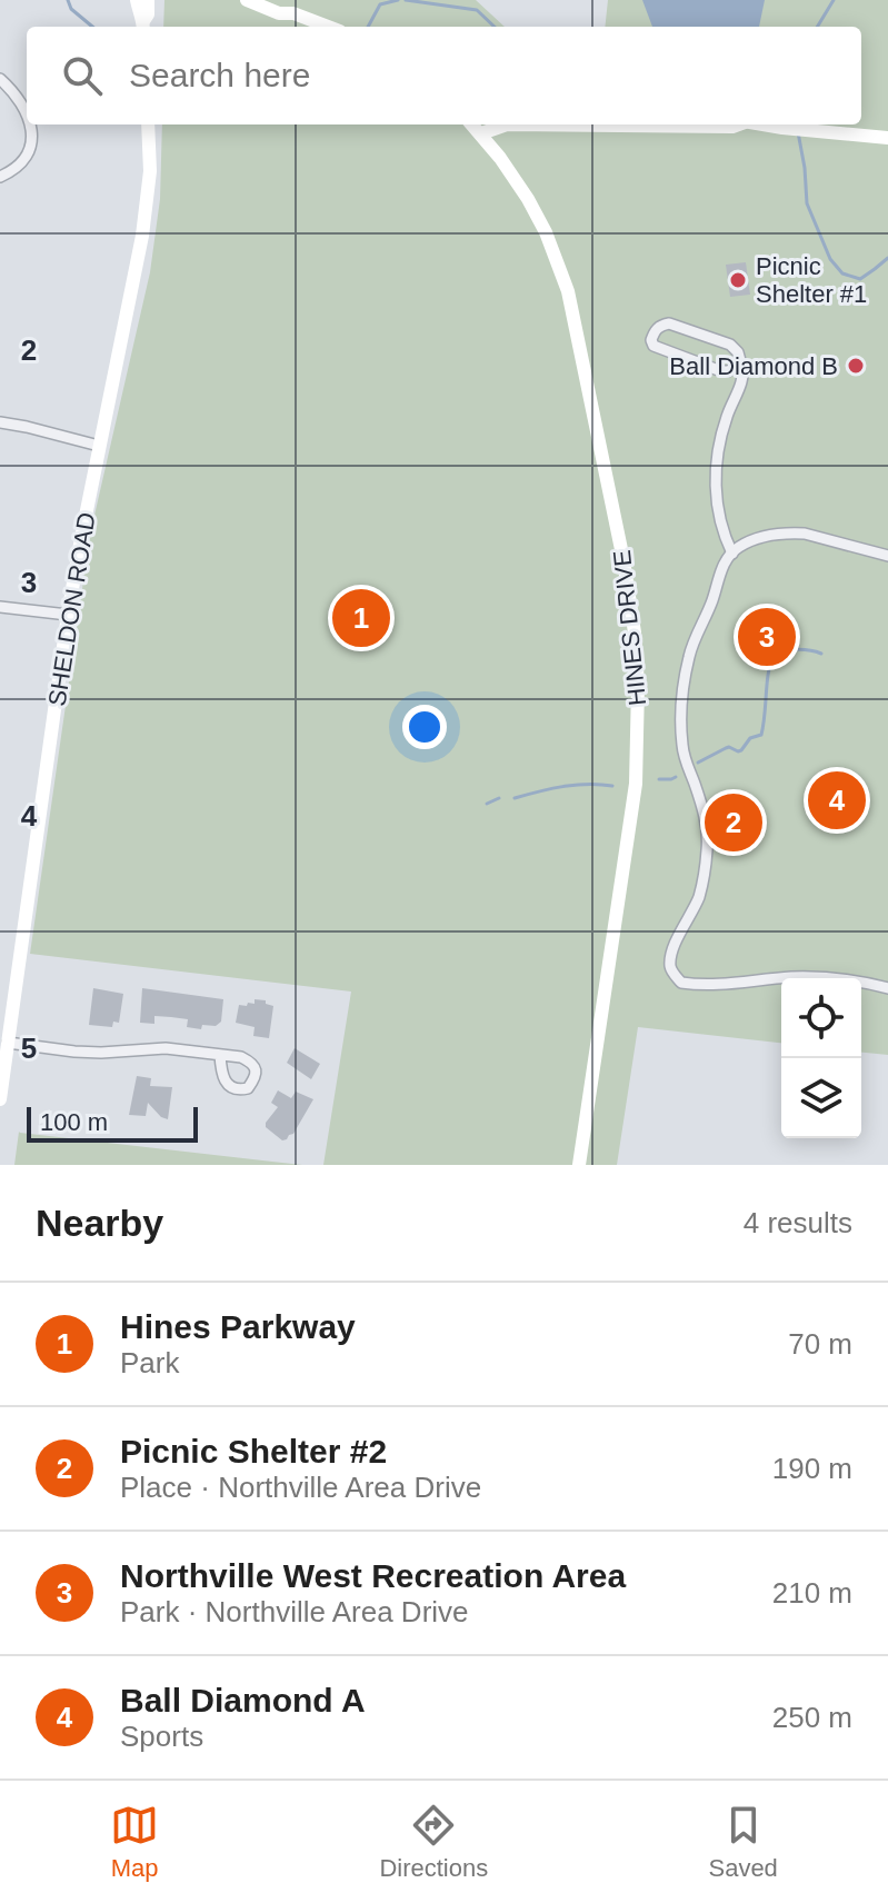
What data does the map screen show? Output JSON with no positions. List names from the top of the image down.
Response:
{
  "streets": {
    "street": ["SHELDON ROAD", "HINES DRIVE"]
  },
  "places": ["Picnic Shelter #1", "Ball Diamond B"],
  "scale_bar": "100 m",
  "page": {
    "search": "Search here",
    "pins": [
      "1",
      "3",
      "4",
      "2"
    ],
    "scale": "100 m",
    "heading": ["Nearby", "4 results"],
    "list": [
      {
        "mark": "1",
        "name": "Hines Parkway",
        "note": "Park",
        "value": "70 m"
      },
      {
        "mark": "2",
        "name": "Picnic Shelter #2",
        "note": "Place · Northville Area Drive",
        "value": "190 m"
      },
      {
        "mark": "3",
        "name": "Northville West Recreation Area",
        "note": "Park · Northville Area Drive",
        "value": "210 m"
      },
      {
        "mark": "4",
        "name": "Ball Diamond A",
        "note": "Sports",
        "value": "250 m"
      }
    ],
    "nav": ["Map", "Directions", "Saved"]
  },
  "grid": {
    "rows": [
      "2",
      "3",
      "4",
      "5"
    ]
  }
}
